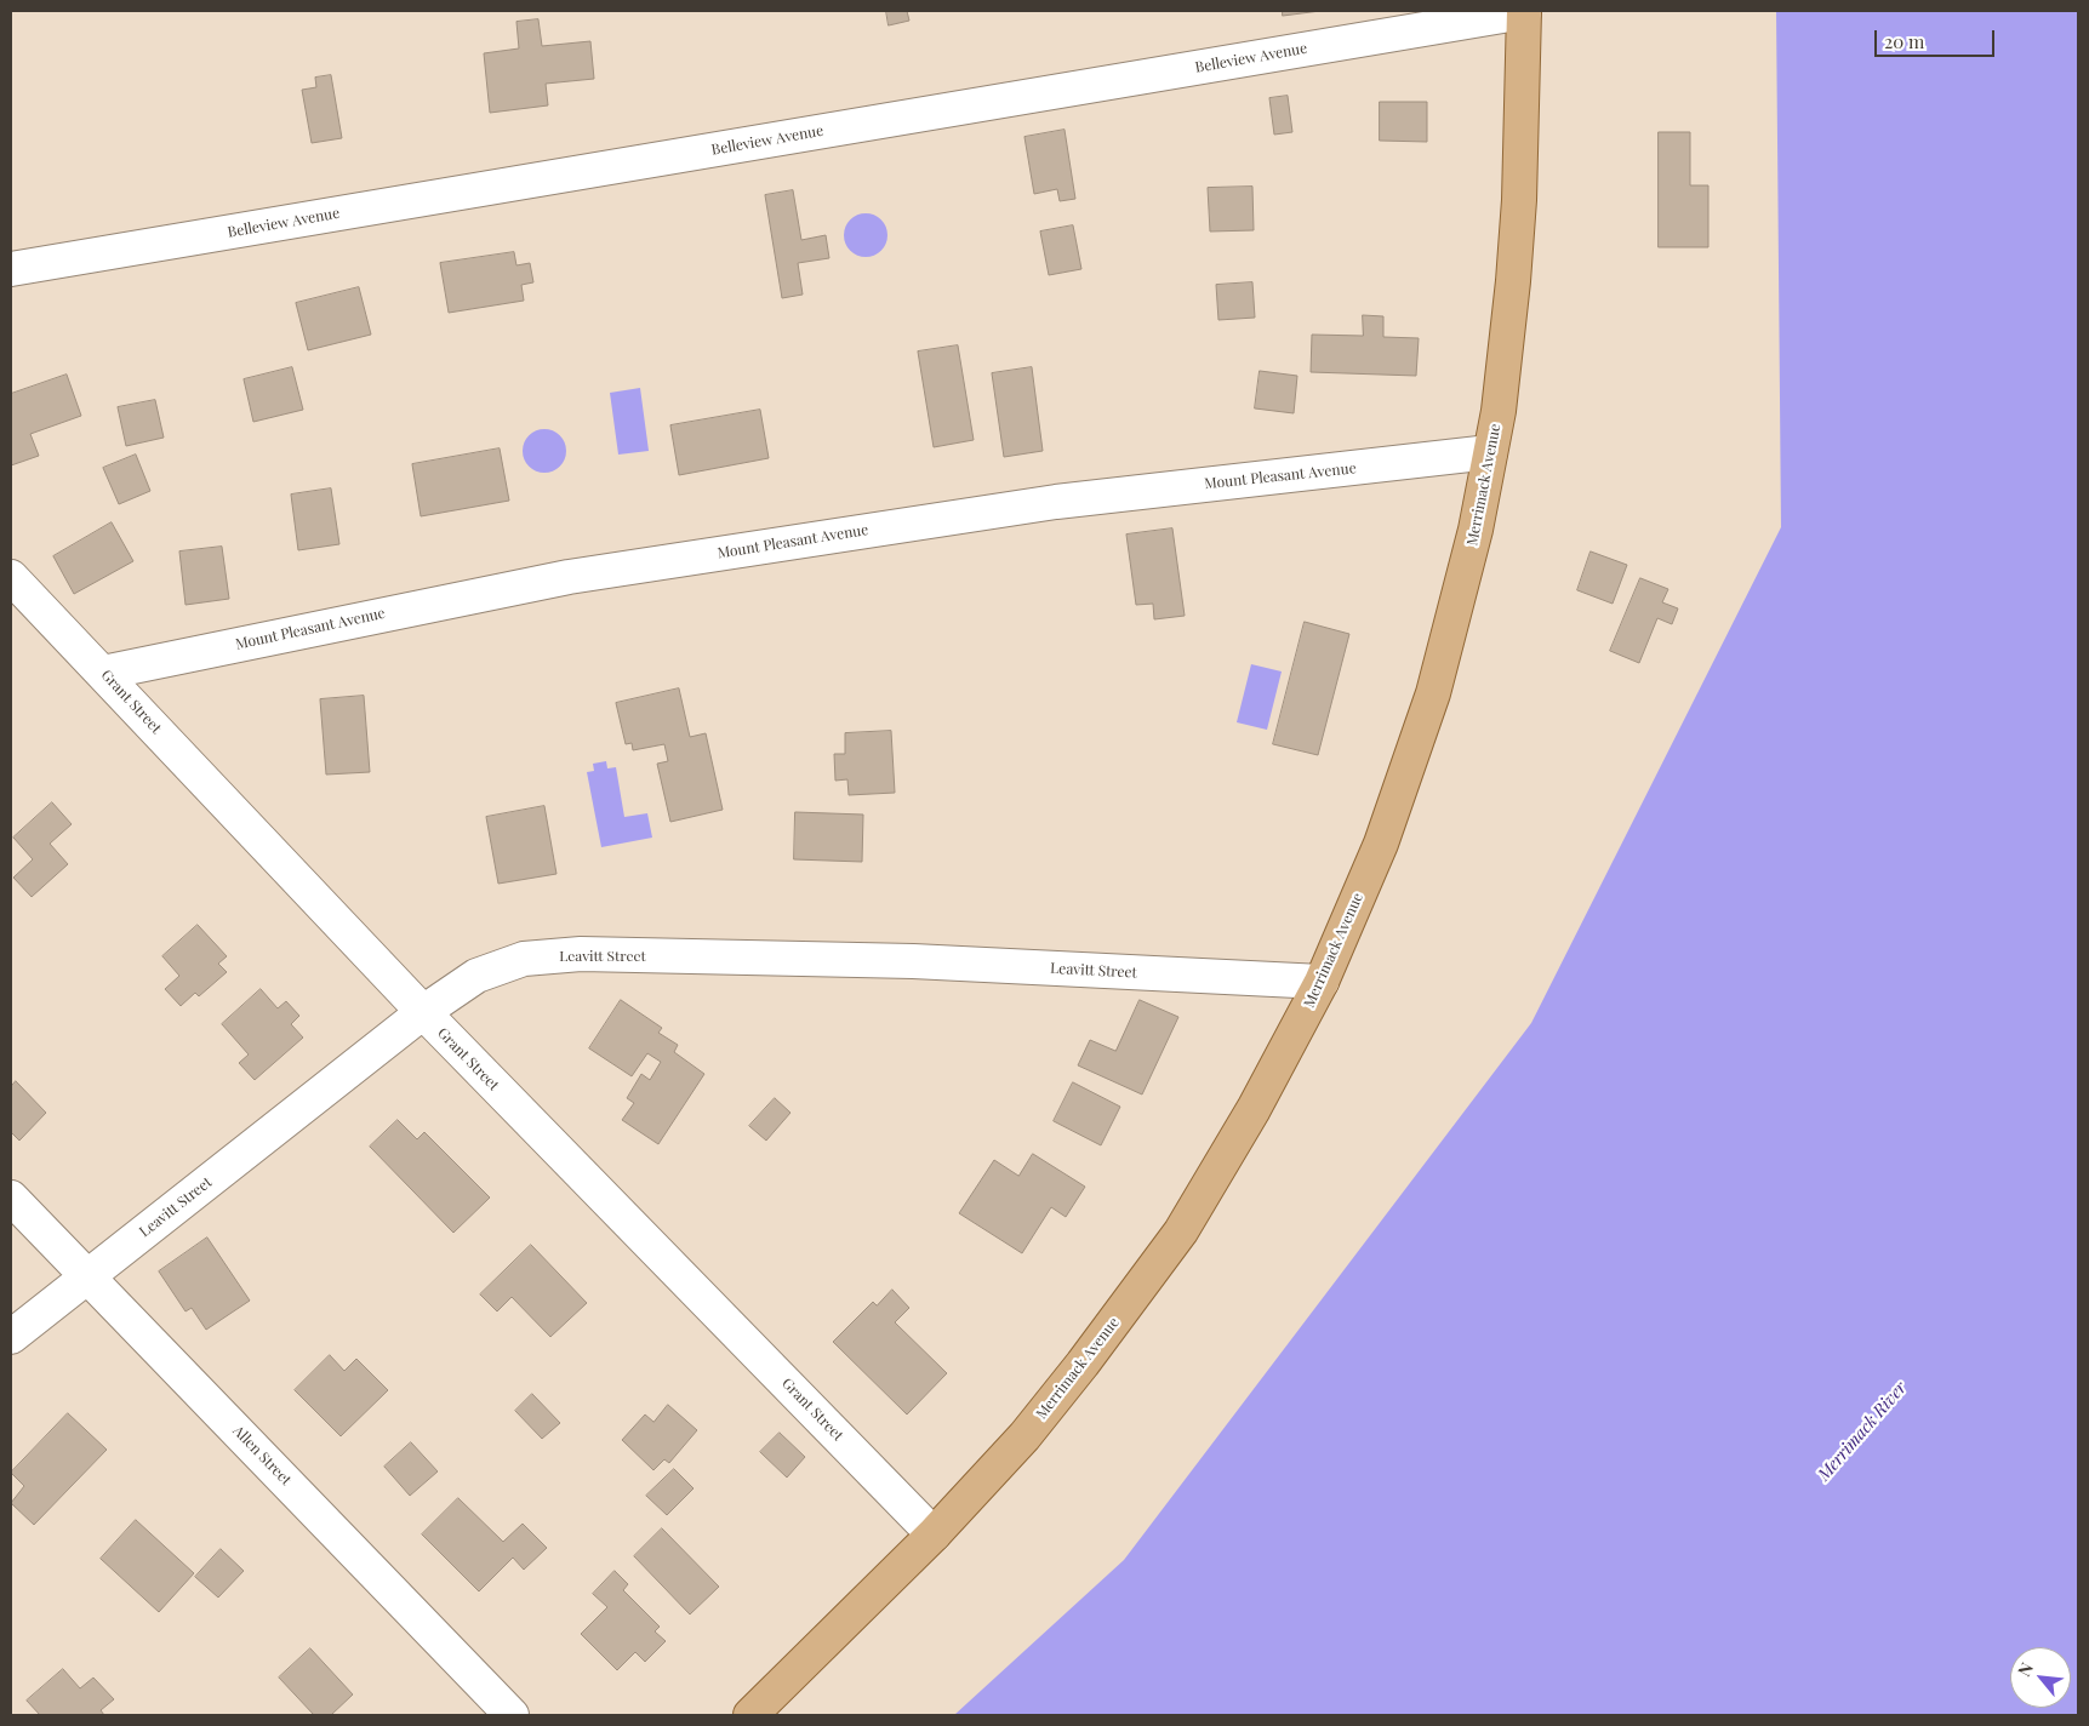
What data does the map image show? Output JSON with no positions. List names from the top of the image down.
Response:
{
  "streets": {
    "main road": ["Merrimack Avenue"],
    "street": [
      "Belleview Avenue",
      "Mount Pleasant Avenue",
      "Grant Street",
      "Leavitt Street",
      "Allen Street"
    ]
  },
  "crossings": [
    ["Belleview Avenue", "Merrimack Avenue"],
    ["Mount Pleasant Avenue", "Merrimack Avenue"],
    ["Mount Pleasant Avenue", "Grant Street"],
    ["Merrimack Avenue", "Grant Street"],
    ["Merrimack Avenue", "Leavitt Street"],
    ["Grant Street", "Leavitt Street"],
    ["Leavitt Street", "Allen Street"]
  ],
  "water": ["Merrimack River"],
  "scale_bar": "20 m",
  "north": "top left"
}
